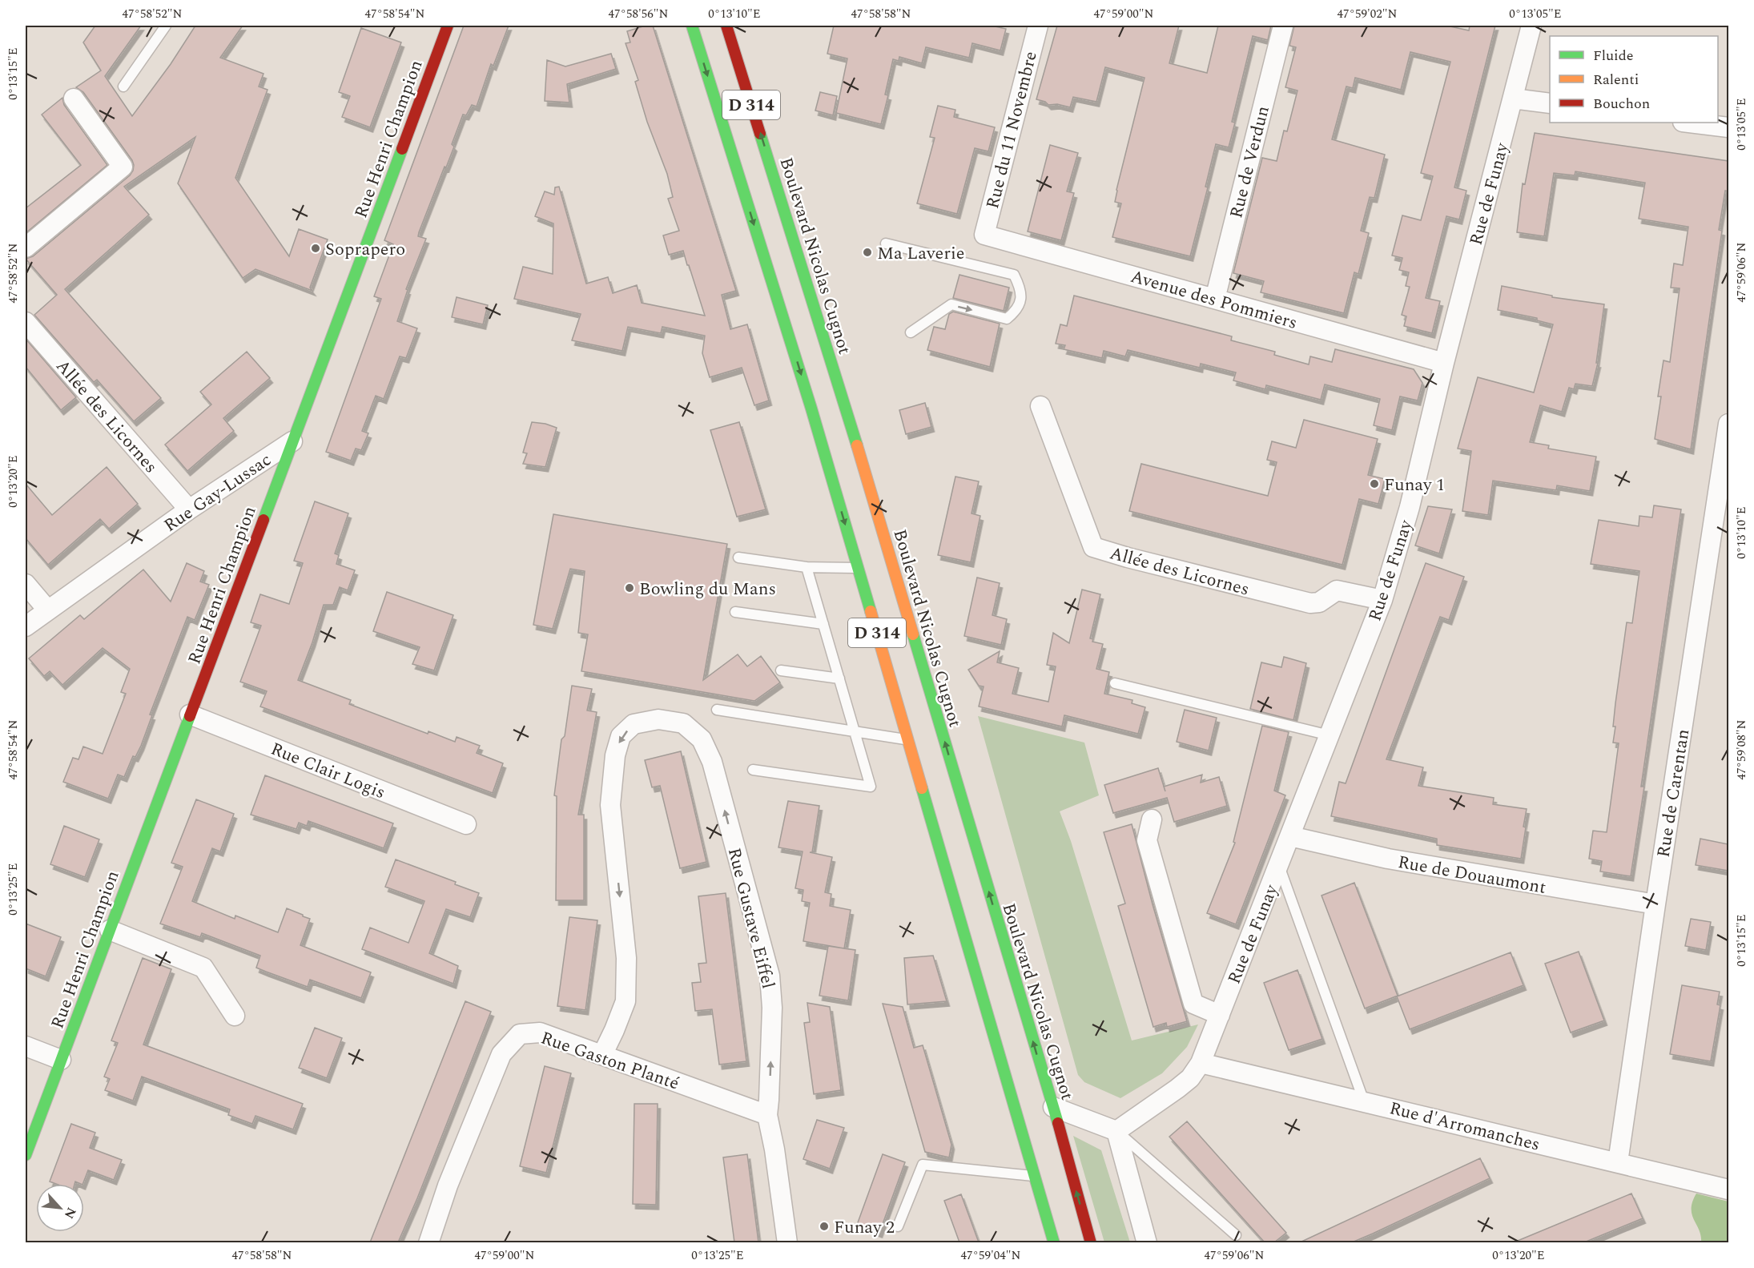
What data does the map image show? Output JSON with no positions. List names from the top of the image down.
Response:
{
  "streets": {
    "main road": ["D 314", "Rue Henri Champion", "Boulevard Nicolas Cugnot"],
    "street": [
      "Rue du 11 Novembre",
      "Rue de Verdun",
      "Rue de Funay",
      "Avenue des Pommiers",
      "Allée des Licornes",
      "Rue Gay-Lussac",
      "Rue Clair Logis",
      "Rue de Carentan",
      "Rue de Douaumont",
      "Rue Gustave Eiffel",
      "Rue Gaston Planté",
      "Rue d'Arromanches"
    ]
  },
  "crossings": [
    ["Rue du 11 Novembre", "Avenue des Pommiers"],
    ["Rue Henri Champion", "Rue Gay-Lussac"],
    ["Rue Henri Champion", "Rue Clair Logis"],
    ["Rue de Verdun", "Avenue des Pommiers"],
    ["Rue de Funay", "Avenue des Pommiers"],
    ["Rue de Funay", "Allée des Licornes"],
    ["Rue de Funay", "Rue de Douaumont"],
    ["Rue de Funay", "Rue d'Arromanches"],
    ["Allée des Licornes", "Rue Gay-Lussac"],
    ["Rue de Carentan", "Rue de Douaumont"],
    ["Rue de Carentan", "Rue d'Arromanches"],
    ["Rue Gustave Eiffel", "Rue Gaston Planté"]
  ],
  "places": [
    "Soprapero",
    "Ma Laverie",
    "Funay 1",
    "Bowling du Mans",
    "Funay 2"
  ],
  "legend": ["Fluide", "Ralenti", "Bouchon"],
  "north": "bottom right",
  "coordinates": [
    "47°58'52\"N",
    "47°58'54\"N",
    "47°58'56\"N",
    "0°13'10\"E",
    "47°58'58\"N",
    "47°59'00\"N",
    "47°59'02\"N",
    "0°13'05\"E",
    "0°13'15\"E",
    "47°59'06\"N",
    "0°13'20\"E",
    "47°59'08\"N",
    "0°13'25\"E",
    "47°59'04\"N"
  ]
}
